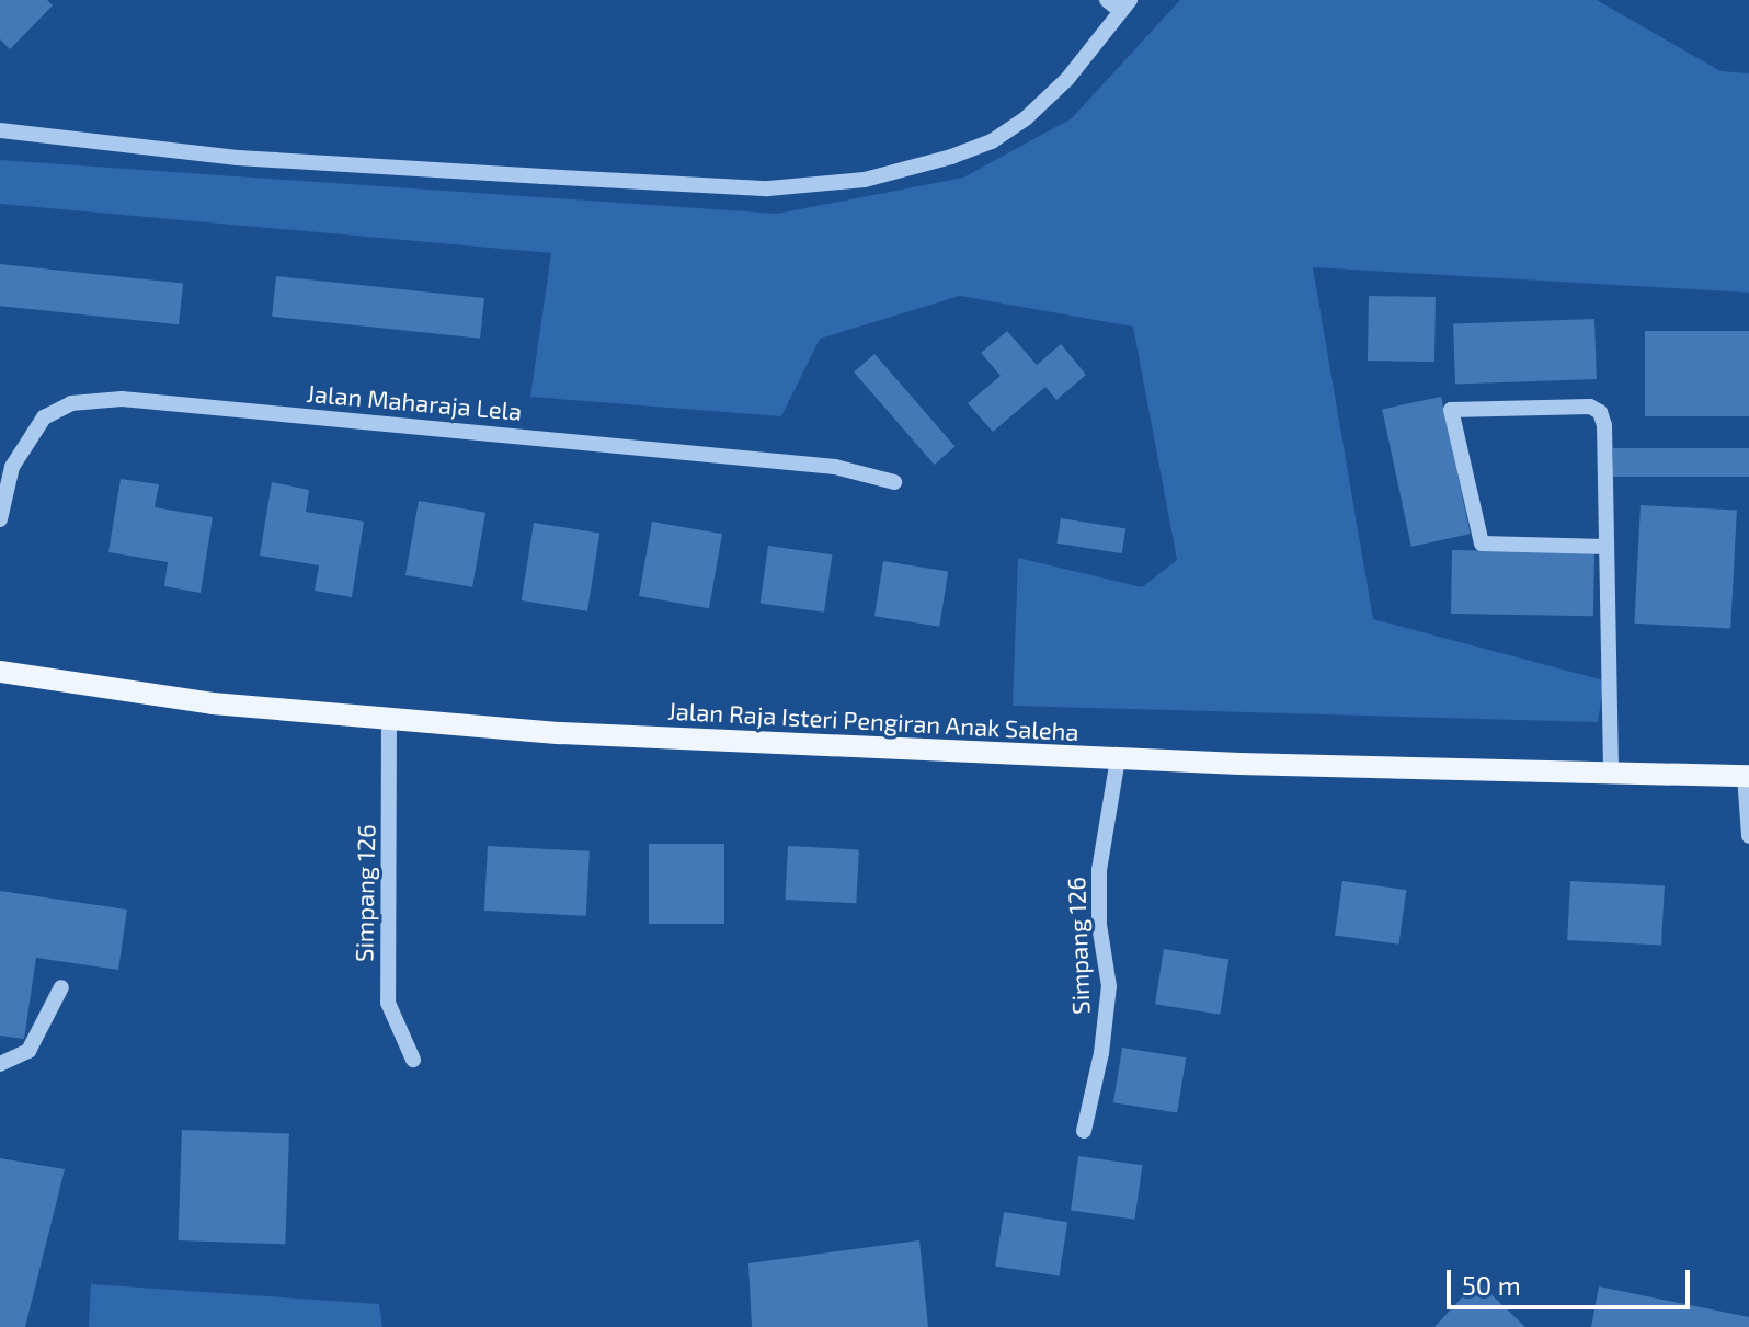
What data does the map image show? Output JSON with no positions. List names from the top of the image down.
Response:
{
  "streets": {
    "main road": ["Jalan Raja Isteri Pengiran Anak Saleha"],
    "street": ["Jalan Maharaja Lela", "Simpang 126"]
  },
  "crossings": [
    ["Jalan Raja Isteri Pengiran Anak Saleha", "Simpang 126"]
  ],
  "scale_bar": "50 m"
}
